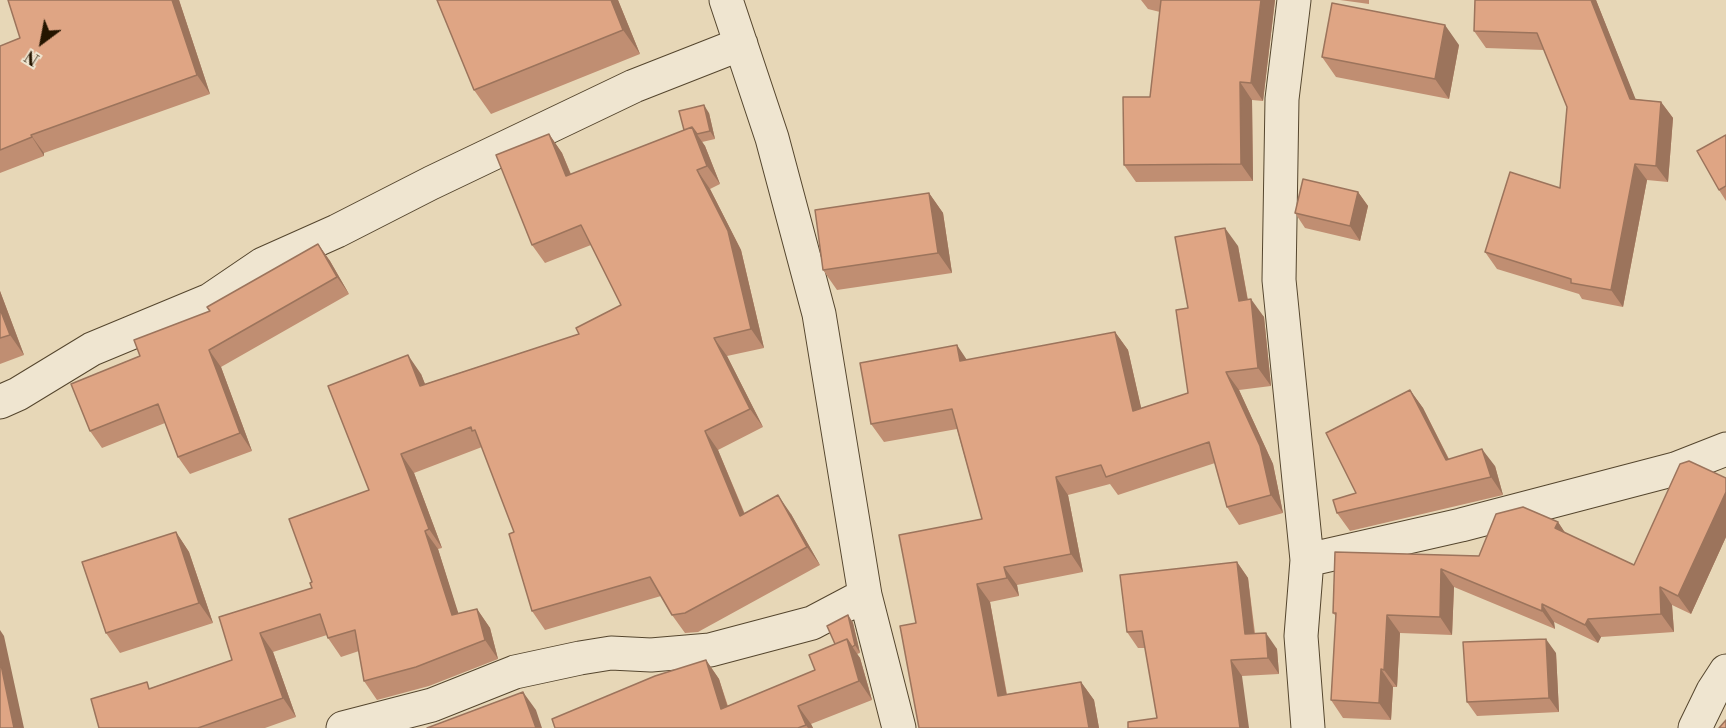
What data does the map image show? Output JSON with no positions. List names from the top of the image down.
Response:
{
  "north": "bottom left"
}
